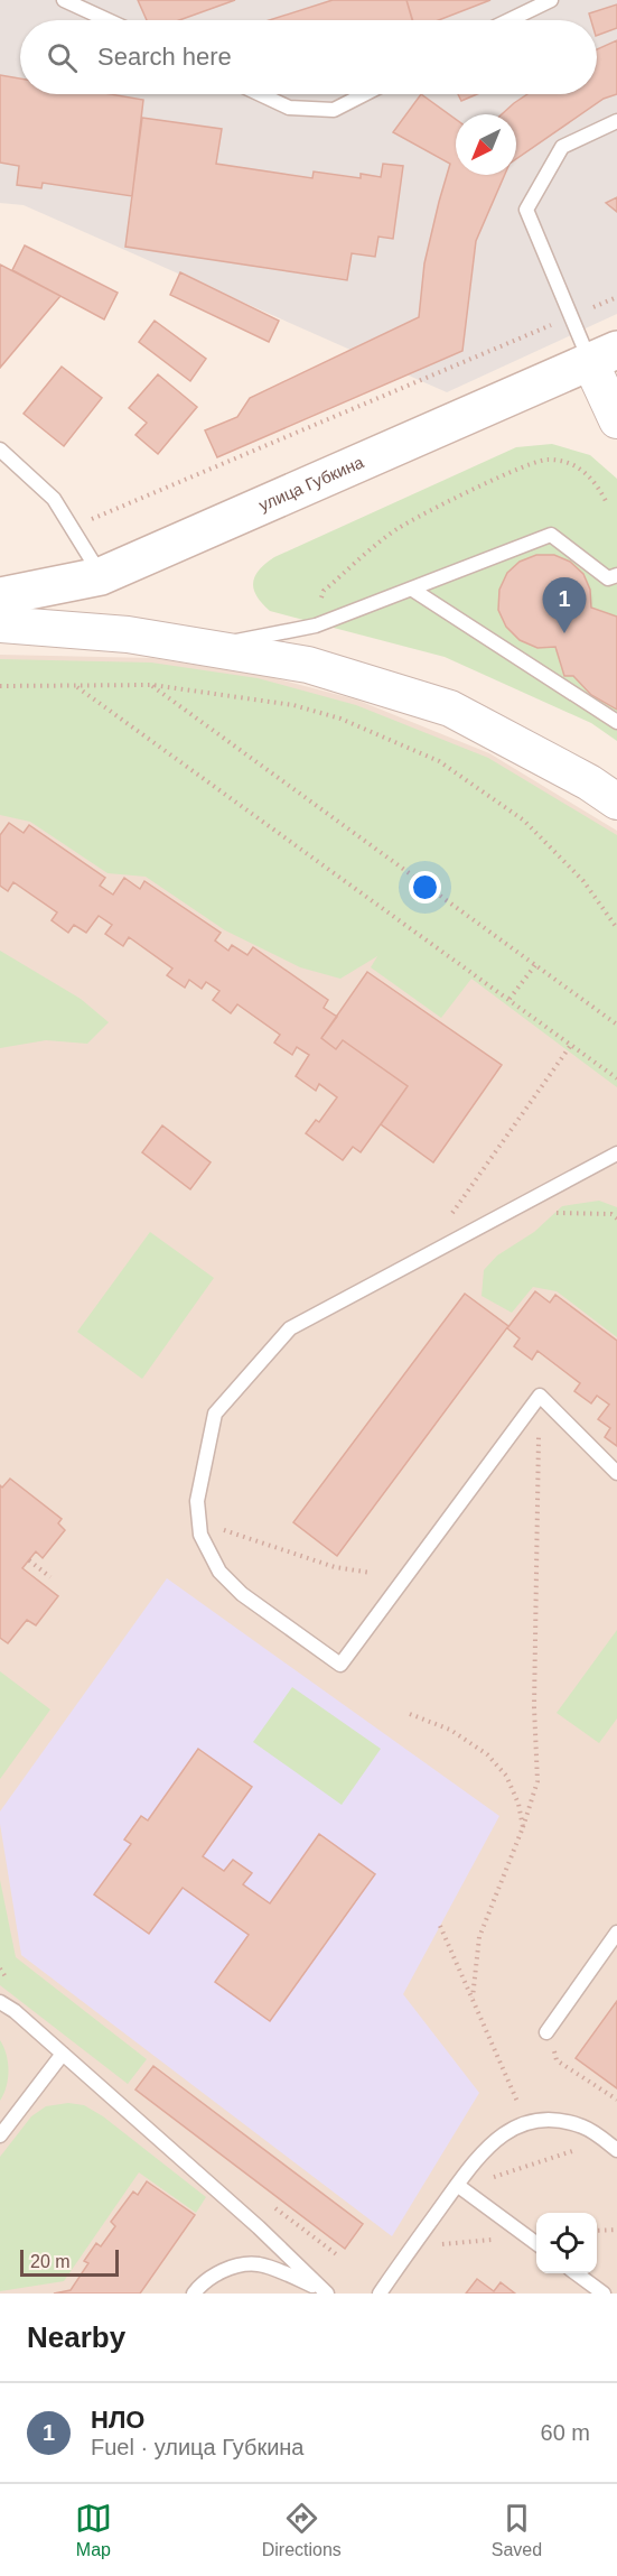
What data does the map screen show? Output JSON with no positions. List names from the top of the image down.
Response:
{
  "streets": {
    "main road": ["улица Губкина"]
  },
  "scale_bar": "20 m",
  "north": "bottom left",
  "page": {
    "search": "Search here",
    "pins": "1",
    "scale": "20 m",
    "heading": "Nearby",
    "list": [
      {
        "mark": "1",
        "name": "НЛО",
        "note": "Fuel · улица Губкина",
        "value": "60 m"
      }
    ],
    "nav": ["Map", "Directions", "Saved"]
  }
}
